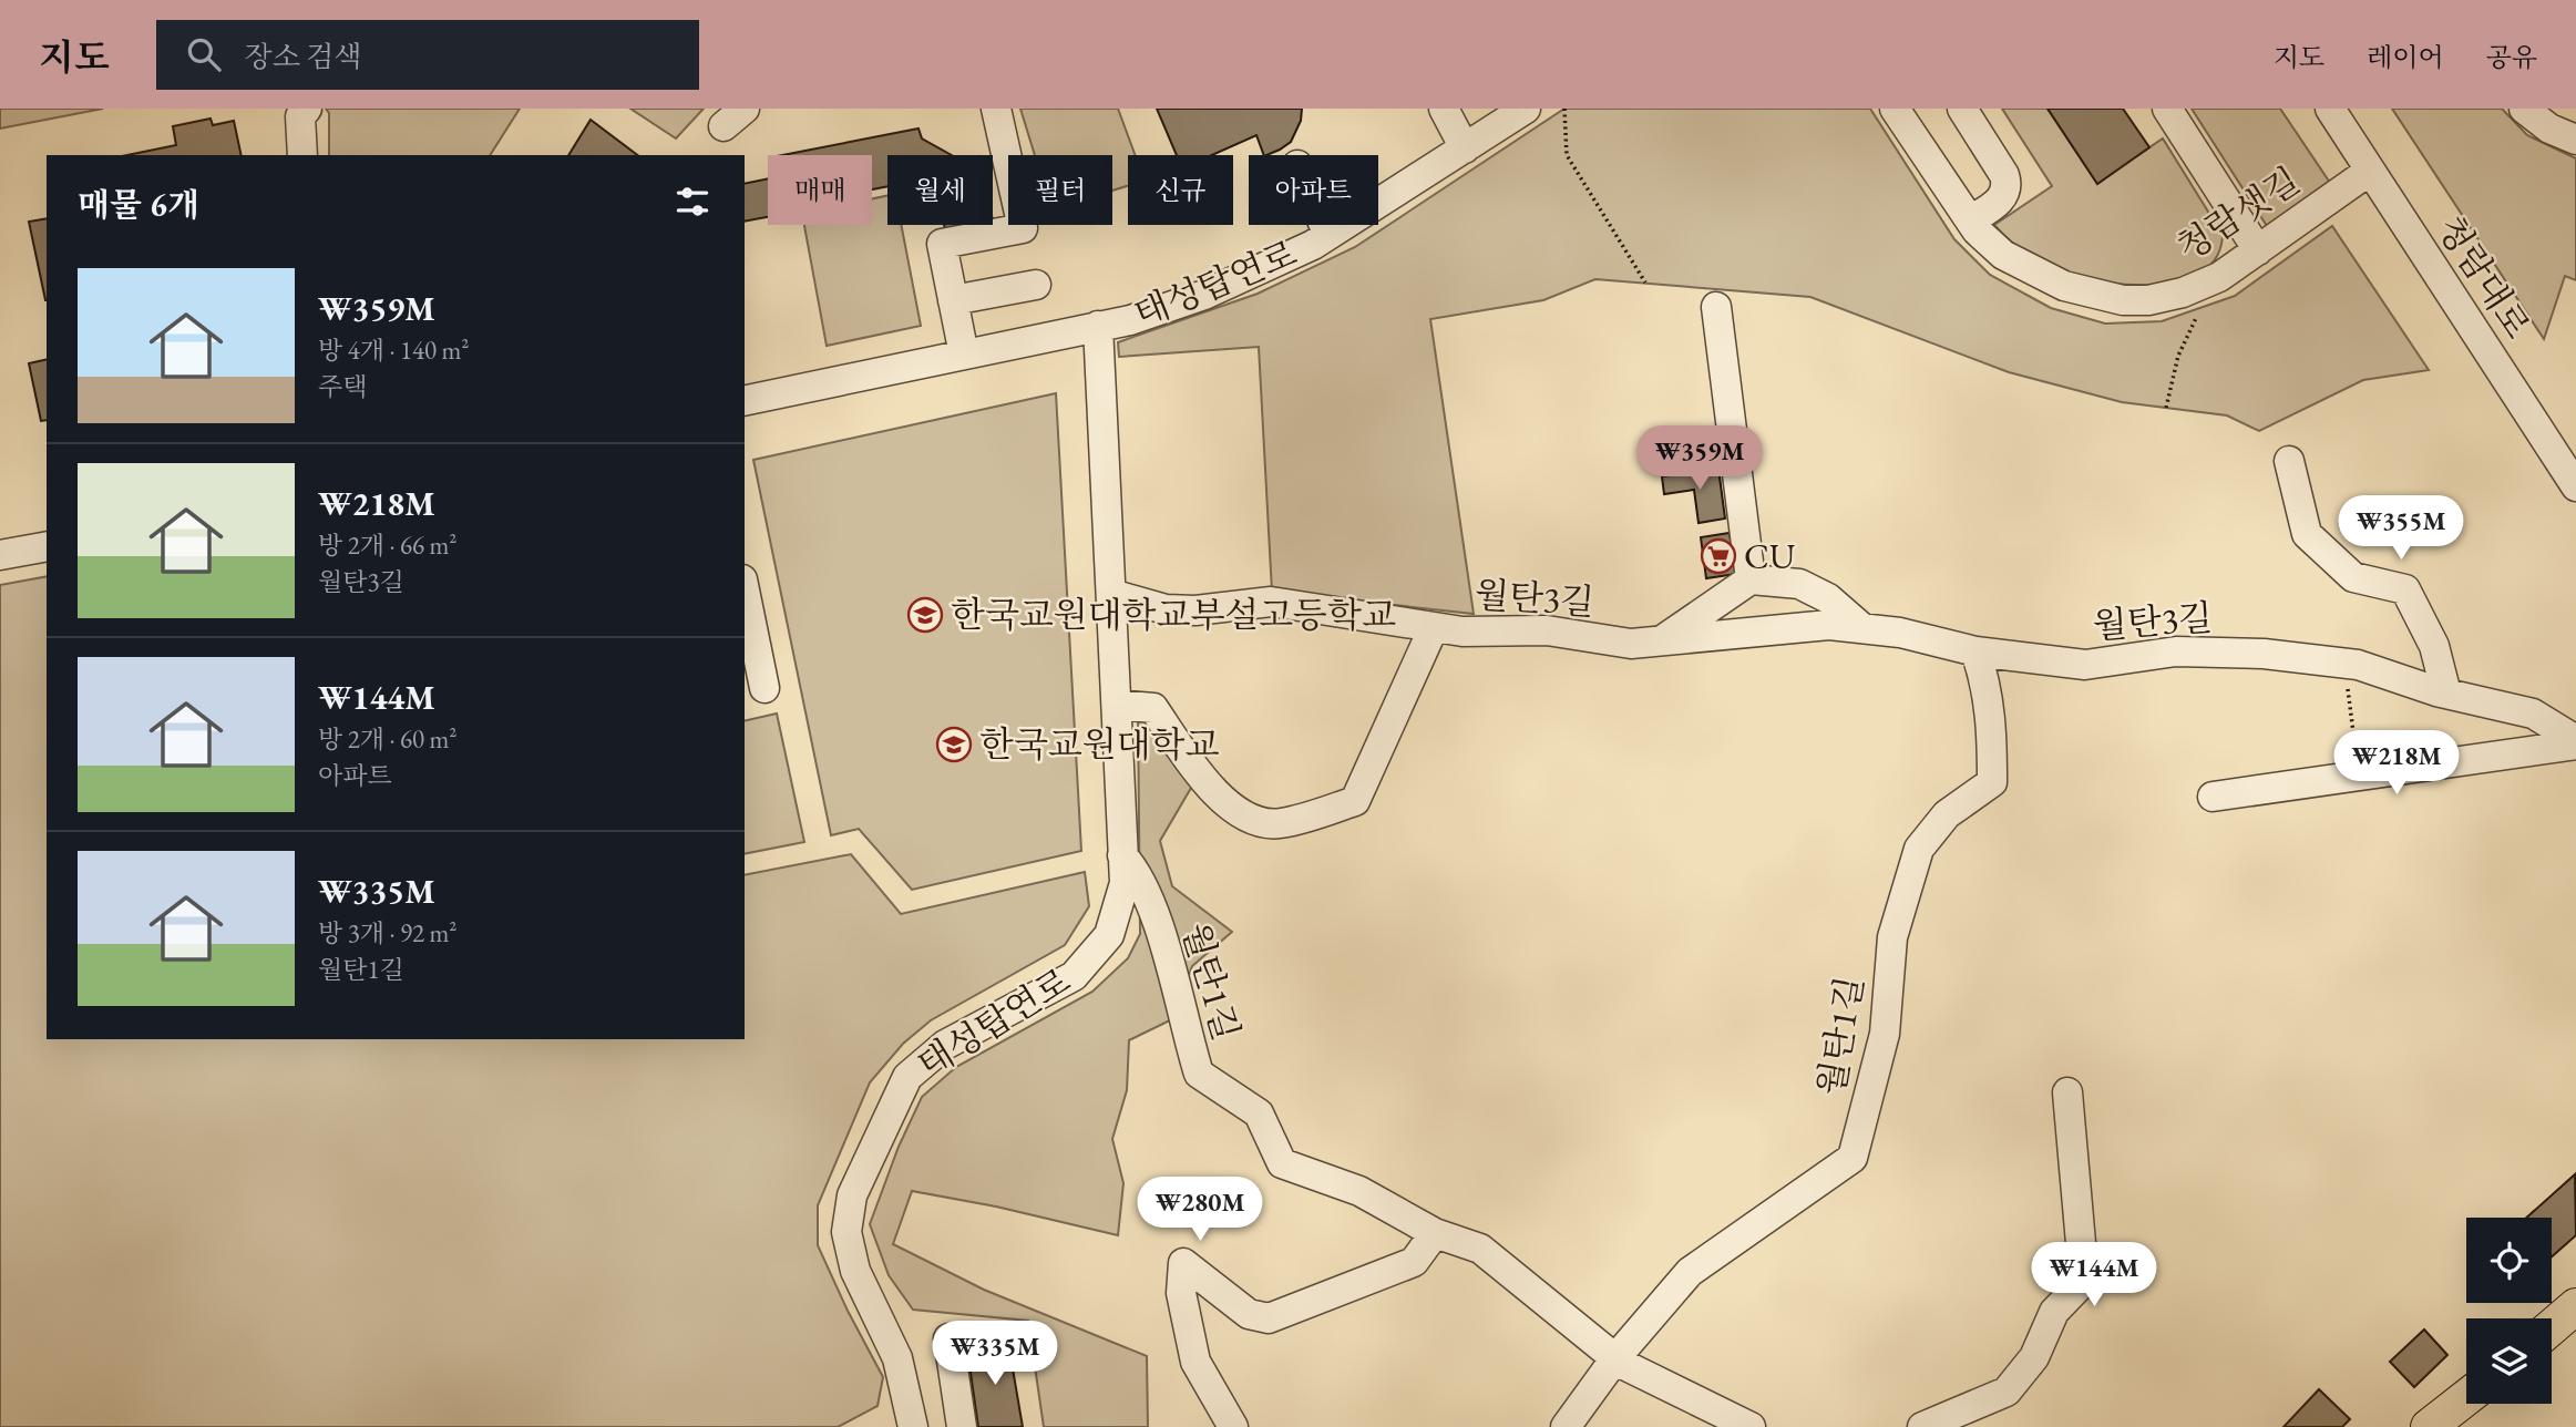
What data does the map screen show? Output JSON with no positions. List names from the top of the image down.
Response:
{
  "streets": {
    "street": [
      "청람샛길",
      "청람대로",
      "태성탑연로",
      "월탄3길",
      "월탄1길"
    ]
  },
  "crossings": [
    ["청람샛길", "청람대로"],
    ["태성탑연로", "월탄3길"],
    ["태성탑연로", "월탄1길"],
    ["월탄3길", "월탄1길"]
  ],
  "places": {
    "supermarket": ["CU"],
    "school or university": ["한국교원대학교부설고등학교", "한국교원대학교"]
  },
  "page": {
    "header": "지도",
    "search": "장소 검색",
    "nav": ["지도", "레이어", "공유"],
    "chip": [
      "매매",
      "월세",
      "필터",
      "신규",
      "아파트"
    ],
    "heading": "매물 6개",
    "list": [
      {
        "name": "₩359M",
        "note": "방 4개 · 140 m² · 주택"
      },
      {
        "name": "₩218M",
        "note": "방 2개 · 66 m² · 월탄3길"
      },
      {
        "name": "₩144M",
        "note": "방 2개 · 60 m² · 아파트"
      },
      {
        "name": "₩335M",
        "note": "방 3개 · 92 m² · 월탄1길"
      }
    ],
    "price": [
      "₩359M",
      "₩355M",
      "₩218M",
      "₩280M",
      "₩144M",
      "₩335M"
    ]
  }
}
